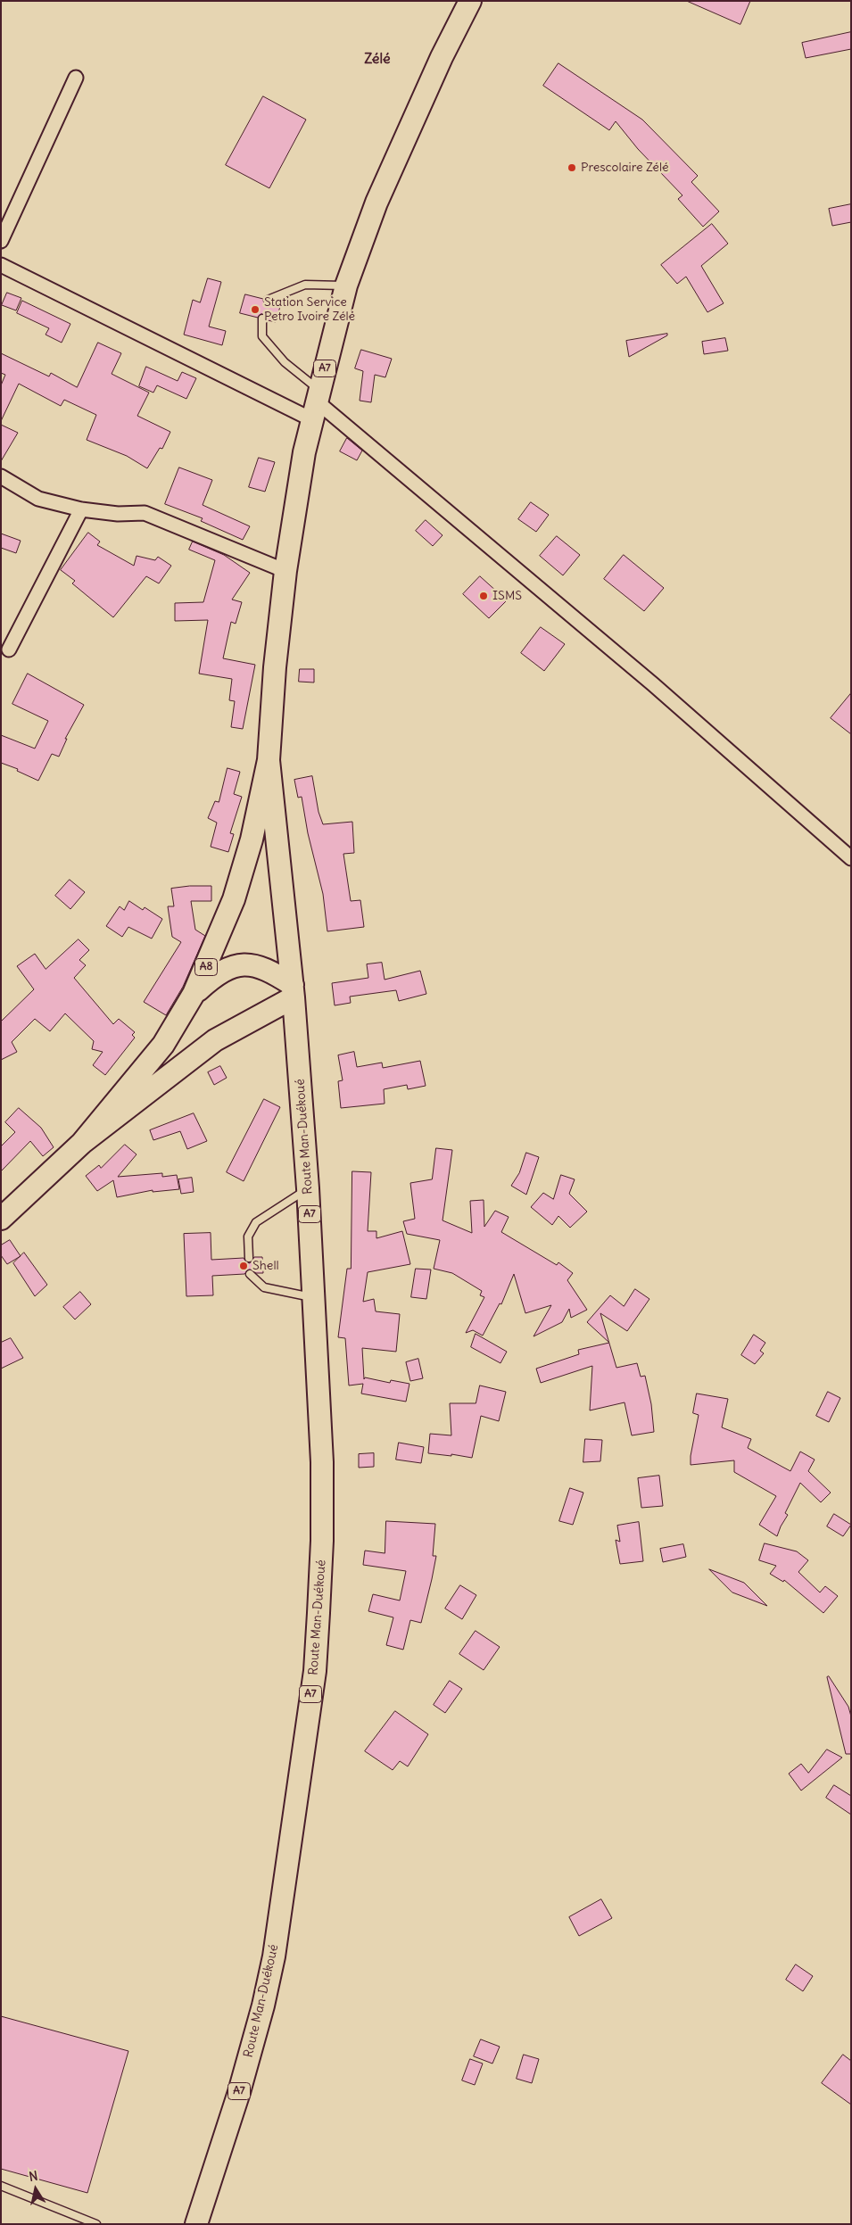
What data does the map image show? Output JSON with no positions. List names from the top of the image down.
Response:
{
  "streets": {
    "main road": ["A7", "A8", "Route Man-Duékoué"]
  },
  "crossings": [
    ["A7", "A8"],
    ["A7", "Route Man-Duékoué"],
    ["A8", "Route Man-Duékoué"]
  ],
  "districts": ["Zélé"],
  "places": [
    "Prescolaire Zélé",
    "Station Service Petro Ivoire Zélé",
    "ISMS",
    "Shell"
  ],
  "north": "top"
}
